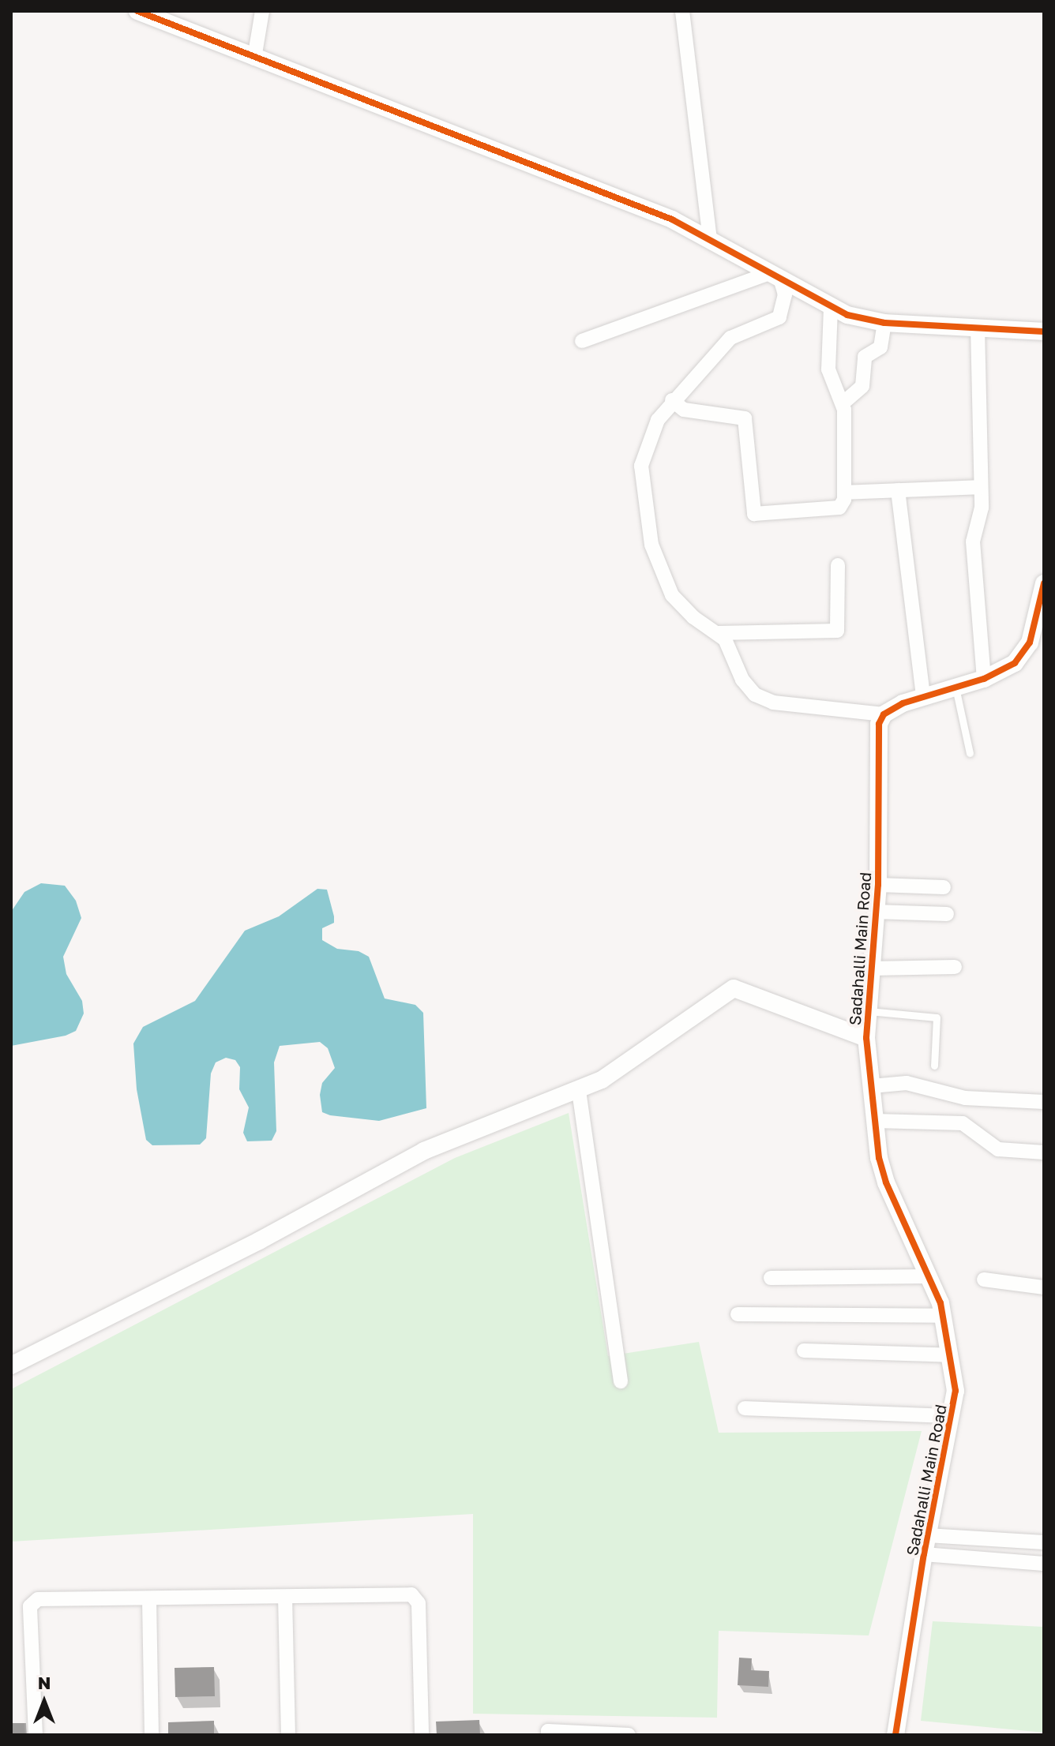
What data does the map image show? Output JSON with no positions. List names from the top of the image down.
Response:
{
  "streets": {
    "street": ["Sadahalli Main Road"]
  },
  "north": "top"
}
